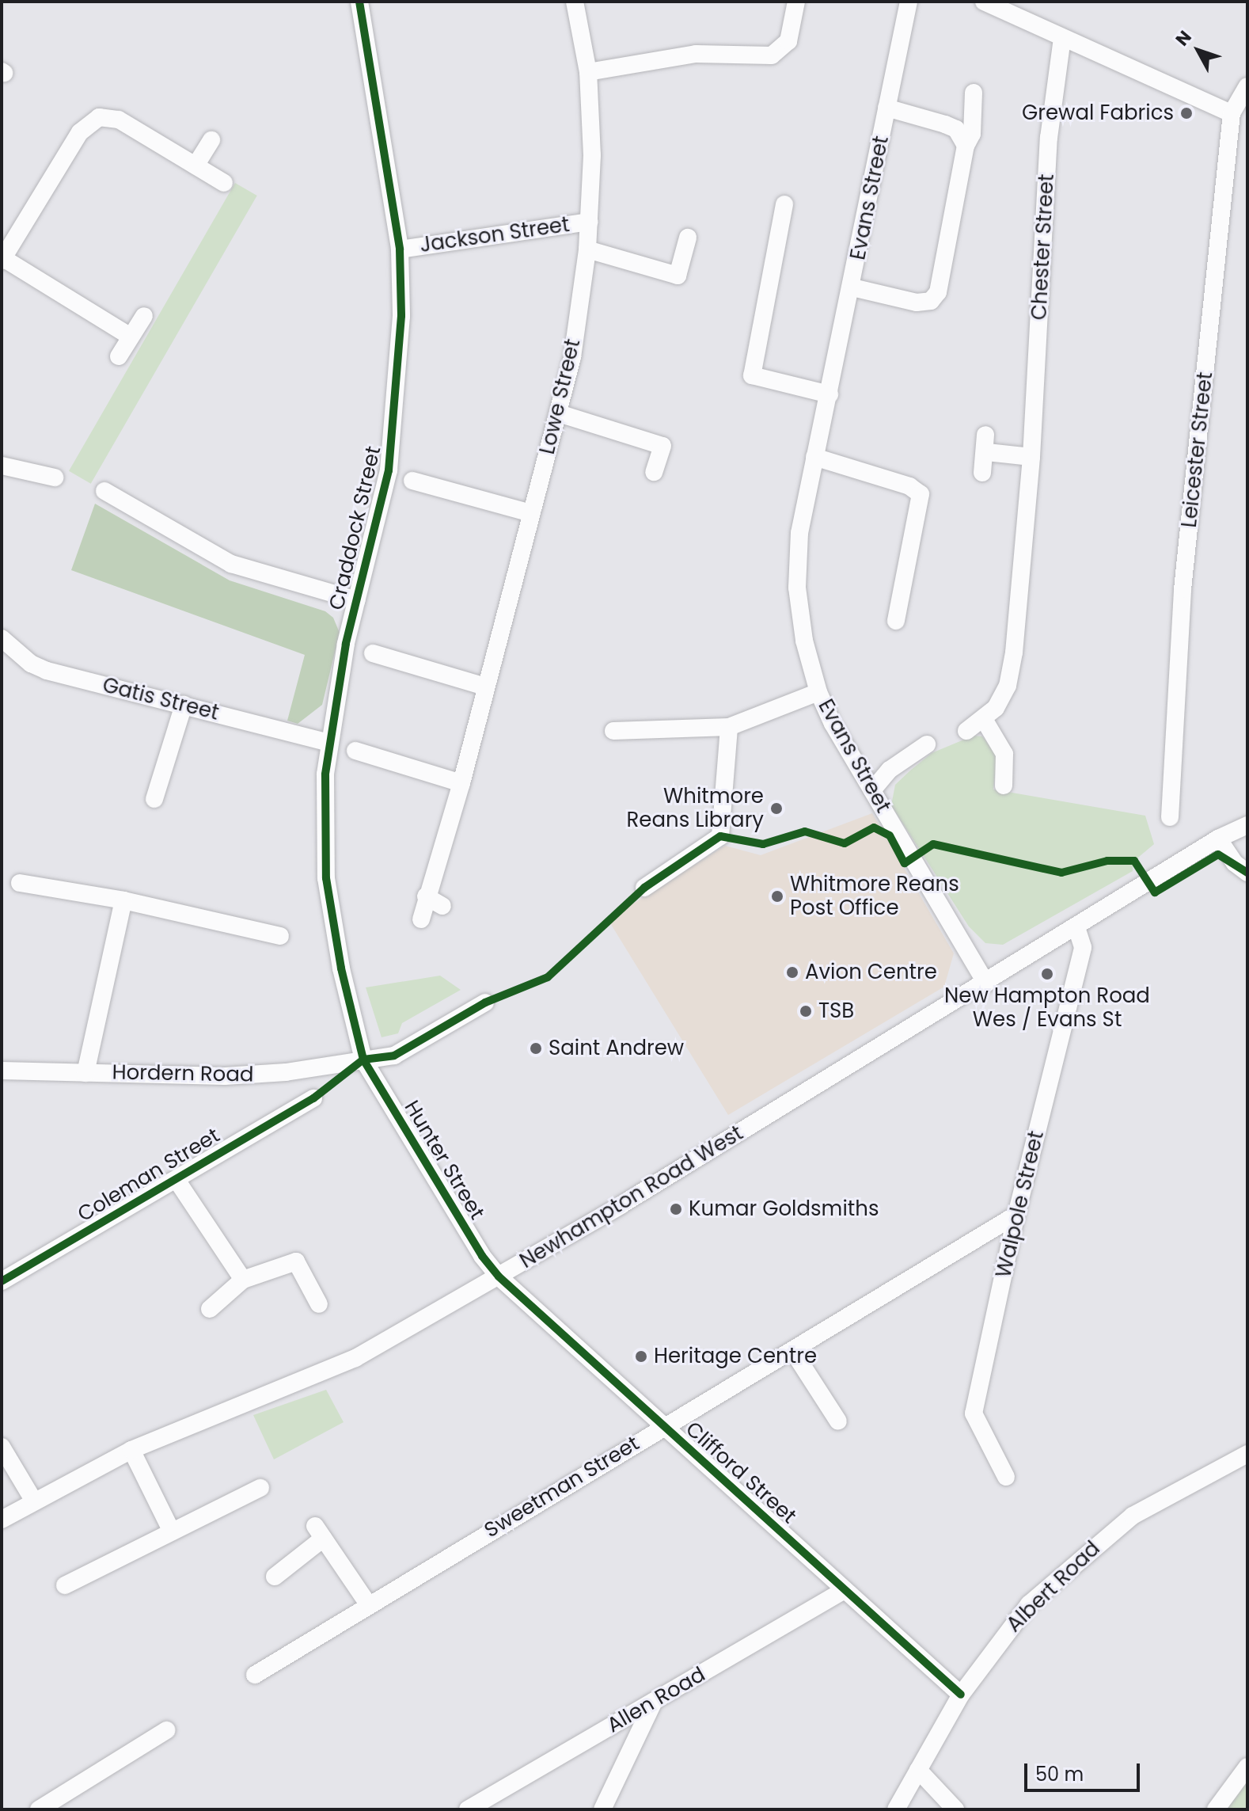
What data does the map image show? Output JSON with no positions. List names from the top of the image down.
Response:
{
  "streets": {
    "street": [
      "Evans Street",
      "Jackson Street",
      "Chester Street",
      "Lowe Street",
      "Leicester Street",
      "Craddock Street",
      "Gatis Street",
      "Hordern Road",
      "Hunter Street",
      "Coleman Street",
      "Newhampton Road West",
      "Walpole Street",
      "Clifford Street",
      "Sweetman Street",
      "Albert Road",
      "Allen Road"
    ]
  },
  "crossings": [
    ["Evans Street", "Newhampton Road West"],
    ["Jackson Street", "Lowe Street"],
    ["Jackson Street", "Craddock Street"],
    ["Craddock Street", "Gatis Street"],
    ["Craddock Street", "Hordern Road"],
    ["Craddock Street", "Hunter Street"],
    ["Hordern Road", "Hunter Street"],
    ["Hunter Street", "Newhampton Road West"],
    ["Hunter Street", "Clifford Street"],
    ["Newhampton Road West", "Walpole Street"],
    ["Newhampton Road West", "Clifford Street"],
    ["Walpole Street", "Sweetman Street"],
    ["Clifford Street", "Sweetman Street"],
    ["Clifford Street", "Albert Road"],
    ["Clifford Street", "Allen Road"]
  ],
  "places": [
    "Grewal Fabrics",
    "Whitmore Reans Library",
    "Whitmore Reans Post Office",
    "Avion Centre",
    "New Hampton Road Wes / Evans St",
    "TSB",
    "Saint Andrew",
    "Kumar Goldsmiths",
    "Heritage Centre"
  ],
  "scale_bar": "50 m",
  "north": "top left"
}
